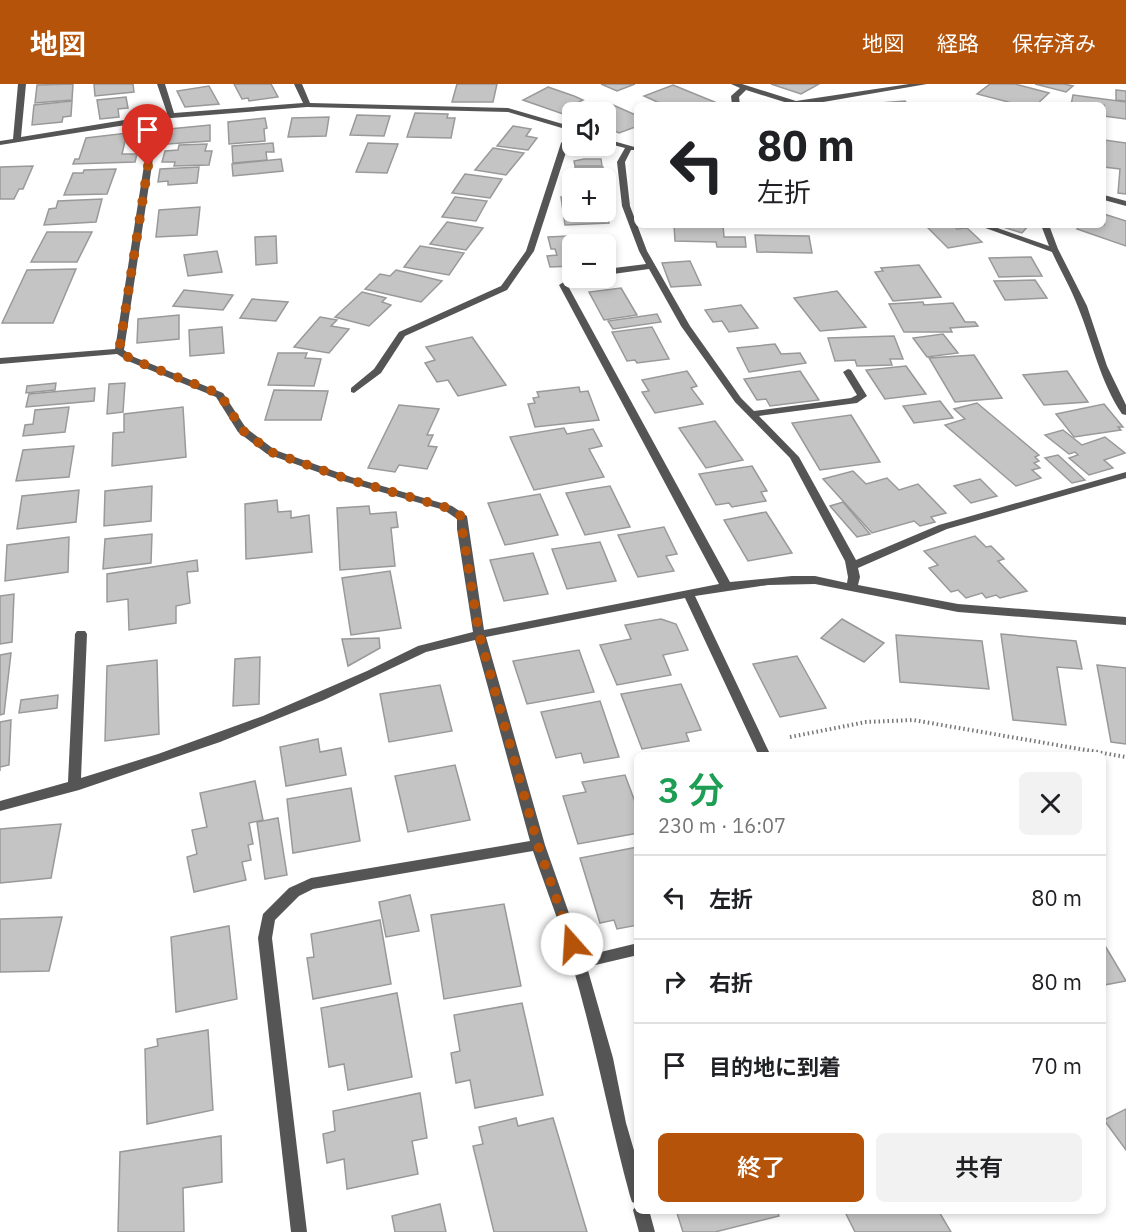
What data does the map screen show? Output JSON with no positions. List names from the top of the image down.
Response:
{
  "page": {
    "header": "地図",
    "nav": ["地図", "経路", "保存済み"],
    "map_buttons": ["+", "−"],
    "turn": ["80 m", "左折"],
    "heading": ["3 分", "230 m · 16:07"],
    "list": [
      {
        "name": "左折",
        "value": "80 m"
      },
      {
        "name": "右折",
        "value": "80 m"
      },
      {
        "name": "目的地に到着",
        "value": "70 m"
      }
    ],
    "buttons": ["終了", "共有"]
  }
}
